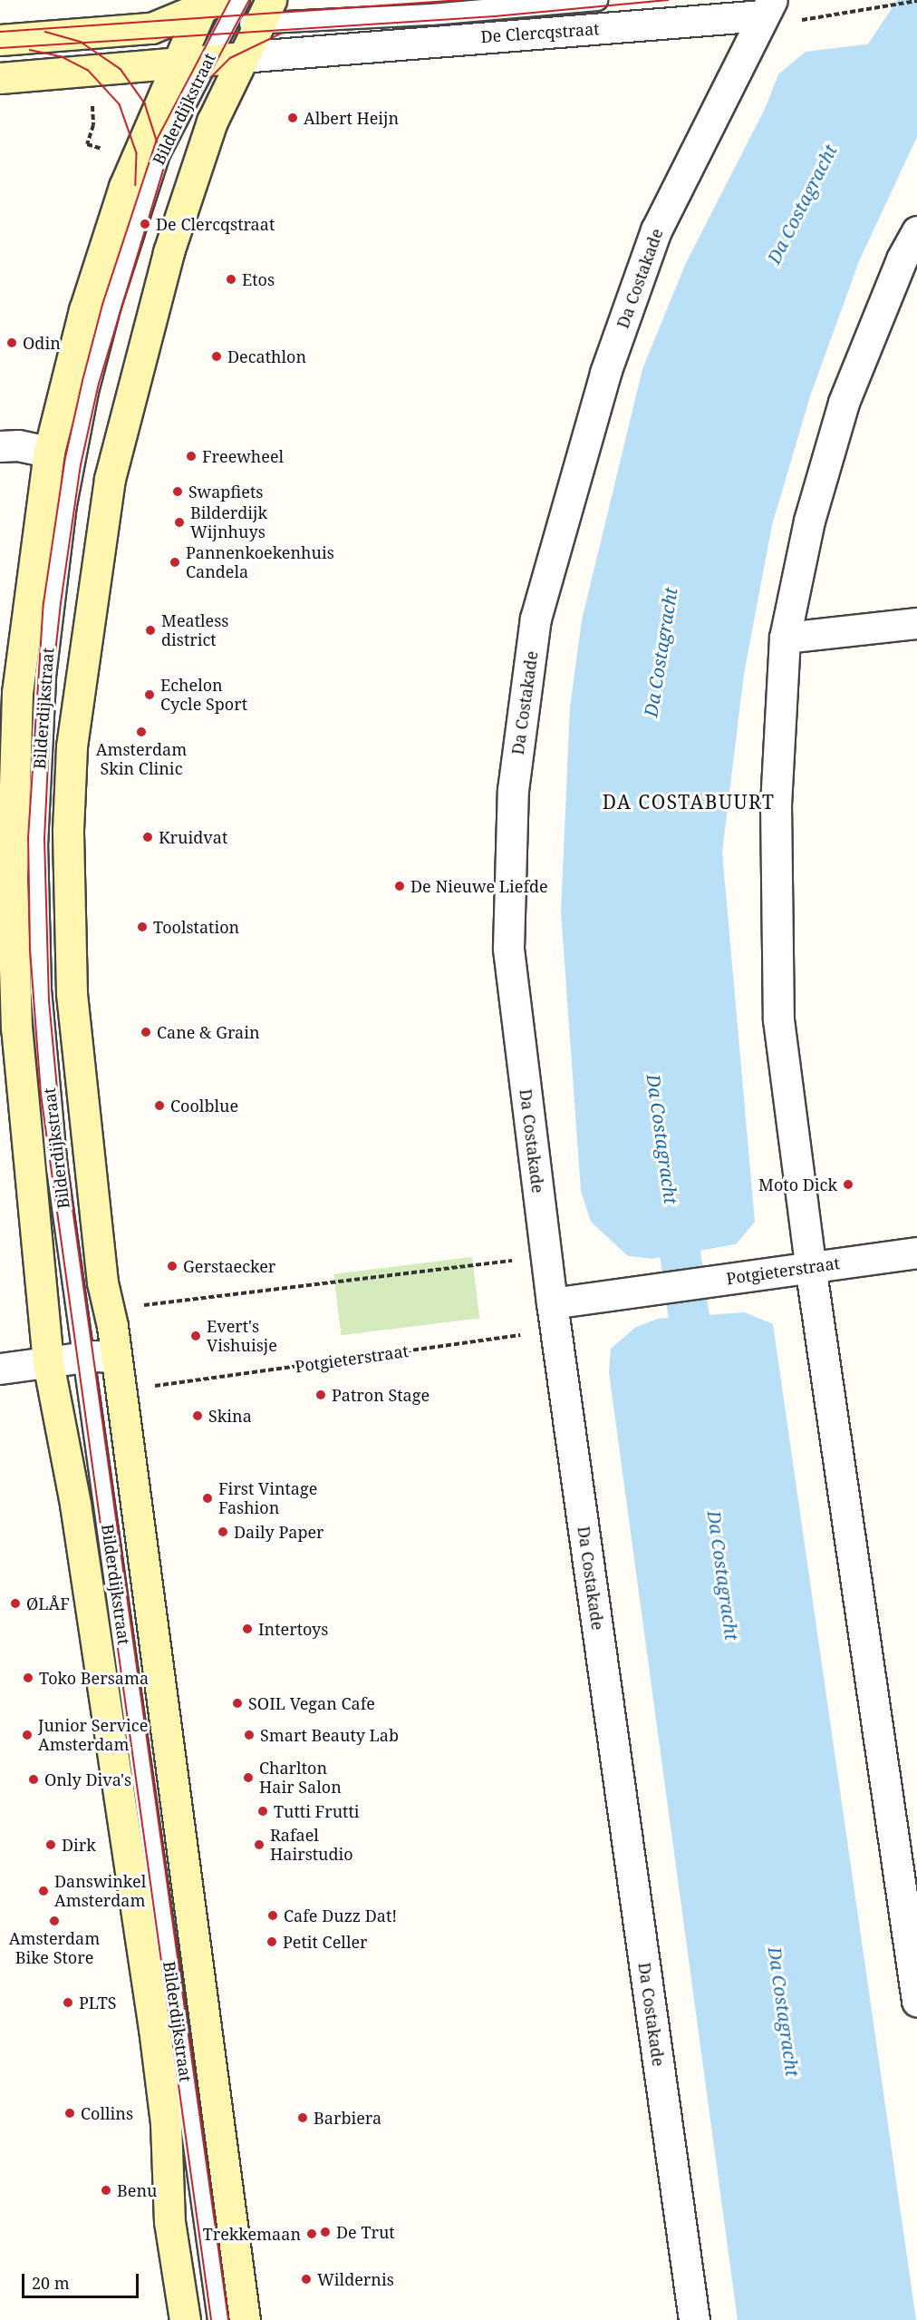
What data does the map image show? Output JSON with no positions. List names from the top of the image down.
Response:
{
  "streets": {
    "street": [
      "De Clercqstraat",
      "Bilderdijkstraat",
      "Da Costakade",
      "Potgieterstraat"
    ]
  },
  "crossings": [
    ["De Clercqstraat", "Bilderdijkstraat"],
    ["De Clercqstraat", "Da Costakade"],
    ["Da Costakade", "Potgieterstraat"]
  ],
  "districts": ["DA COSTABUURT"],
  "water": ["Da Costagracht"],
  "places": [
    "Albert Heijn",
    "De Clercqstraat",
    "Etos",
    "Odin",
    "Decathlon",
    "Freewheel",
    "Swapfiets",
    "Bilderdijk Wijnhuys",
    "Pannenkoekenhuis Candela",
    "Meatless district",
    "Echelon Cycle Sport",
    "Amsterdam Skin Clinic",
    "Kruidvat",
    "De Nieuwe Liefde",
    "Toolstation",
    "Cane & Grain",
    "Coolblue",
    "Moto Dick",
    "Gerstaecker",
    "Evert's Vishuisje",
    "Patron Stage",
    "Skina",
    "First Vintage Fashion",
    "Daily Paper",
    "ØLÅF",
    "Intertoys",
    "Toko Bersama",
    "SOIL Vegan Cafe",
    "Junior Service Amsterdam",
    "Smart Beauty Lab",
    "Charlton Hair Salon",
    "Only Diva's",
    "Tutti Frutti",
    "Dirk",
    "Rafael Hairstudio",
    "Danswinkel Amsterdam",
    "Cafe Duzz Dat!",
    "Amsterdam Bike Store",
    "Petit Celler",
    "PLTS",
    "Collins",
    "Barbiera",
    "Benu",
    "De Trut",
    "Trekkemaan",
    "Wildernis"
  ],
  "scale_bar": "20 m"
}
